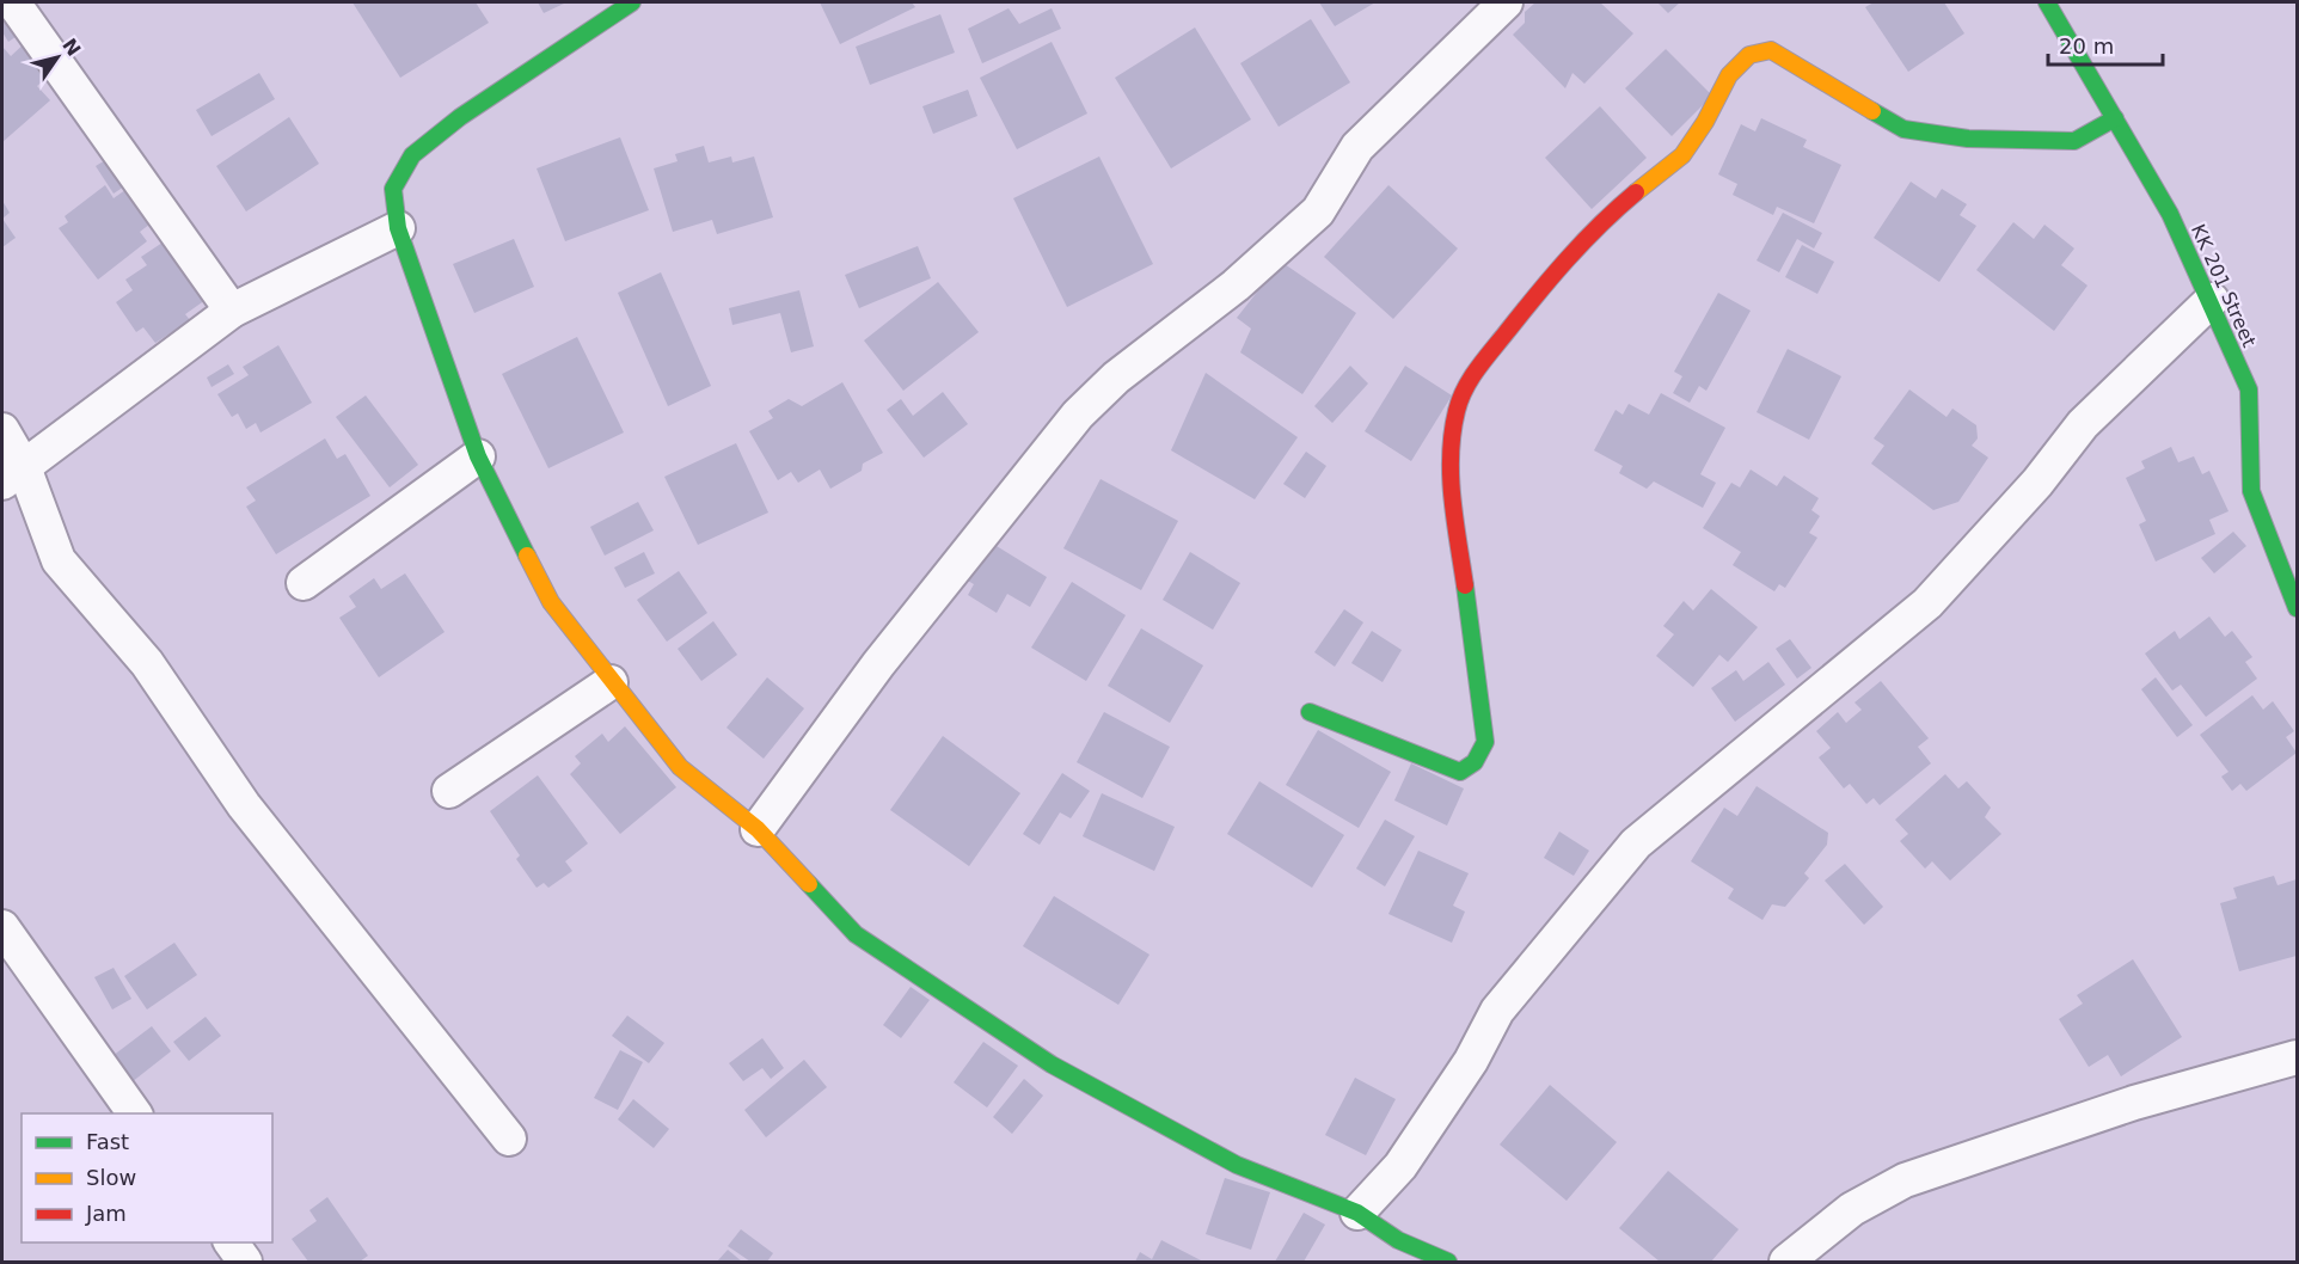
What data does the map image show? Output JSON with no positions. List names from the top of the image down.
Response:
{
  "streets": {
    "street": ["KK 201 Street"]
  },
  "legend": ["Fast", "Slow", "Jam"],
  "scale_bar": "20 m",
  "north": "top right"
}
